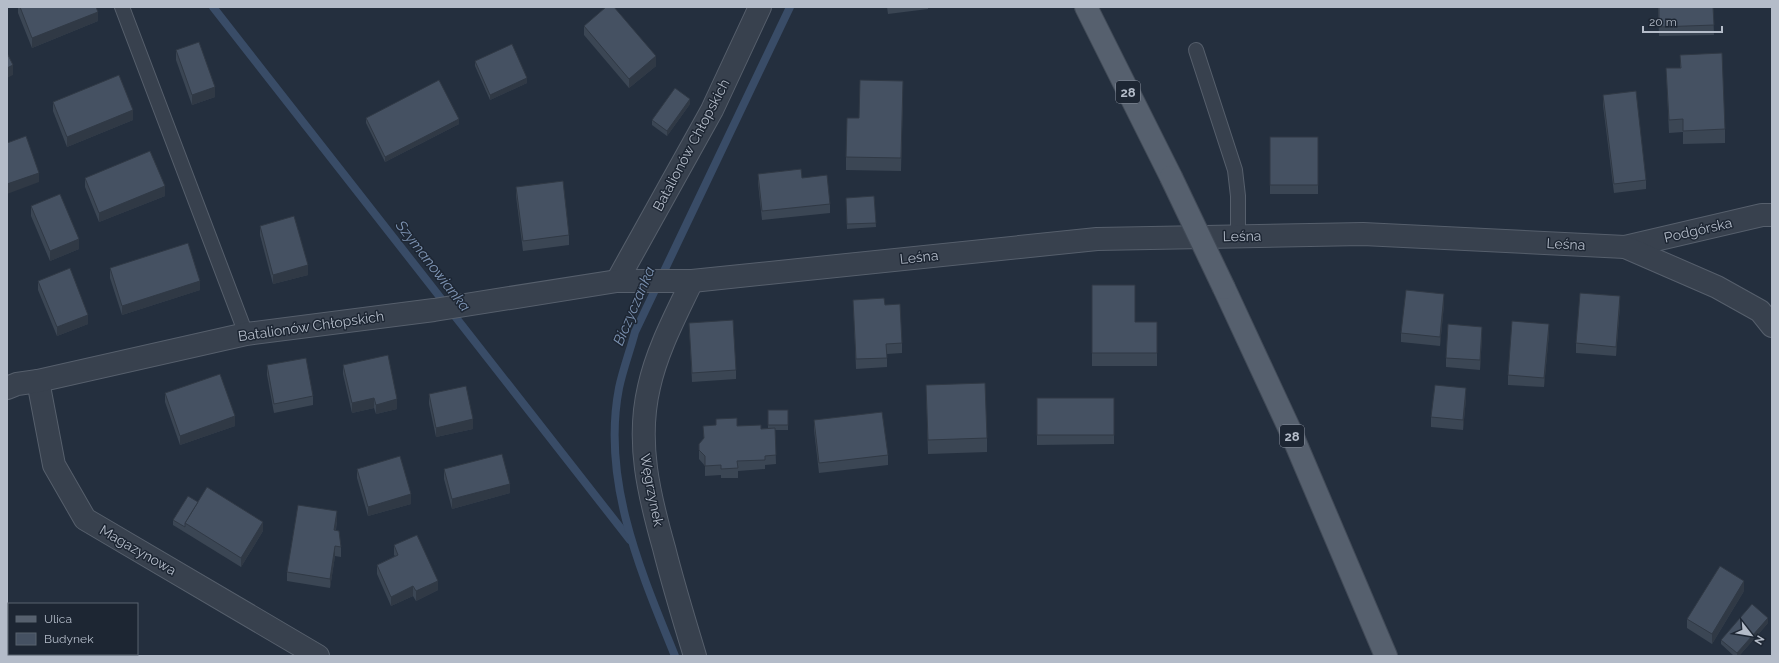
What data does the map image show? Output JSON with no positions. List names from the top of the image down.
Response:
{
  "streets": {
    "main road": ["28"],
    "street": [
      "Batalionów Chłopskich",
      "Podgórska",
      "Leśna",
      "Węgrzynek",
      "Magazynowa"
    ]
  },
  "crossings": [
    ["Batalionów Chłopskich", "Leśna"],
    ["Batalionów Chłopskich", "Węgrzynek"],
    ["Batalionów Chłopskich", "Magazynowa"],
    ["Podgórska", "Leśna"],
    ["Leśna", "Węgrzynek"]
  ],
  "water": ["Szymanowianka", "Biczyczanka"],
  "legend": ["Ulica", "Budynek"],
  "scale_bar": "20 m",
  "north": "bottom right"
}
